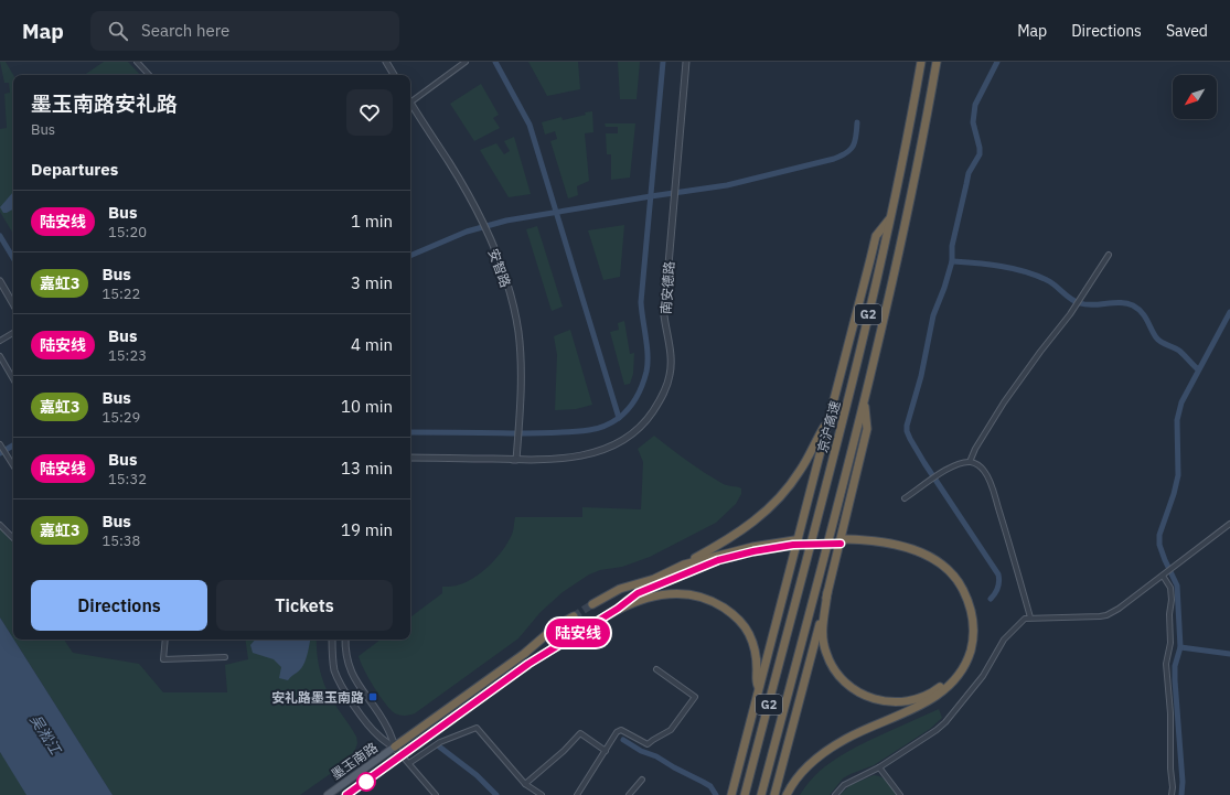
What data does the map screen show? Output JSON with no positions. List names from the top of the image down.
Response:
{
  "streets": {
    "highway": ["G2", "京沪高速"],
    "main road": ["墨玉南路"],
    "street": ["安智路", "南安德路"]
  },
  "crossings": [
    ["安智路", "南安德路"]
  ],
  "water": ["吴淞江"],
  "places": {
    "transit": ["安礼路墨玉南路"]
  },
  "lines": ["bus line 陆安线"],
  "north": "bottom left",
  "page": {
    "header": "Map",
    "search": "Search here",
    "nav": ["Map", "Directions", "Saved"],
    "on_map": "陆安线",
    "heading": [
      ["墨玉南路安礼路", "Bus"],
      "Departures"
    ],
    "list": [
      {
        "mark": "陆安线",
        "name": "Bus",
        "note": "15:20",
        "value": "1 min"
      },
      {
        "mark": "嘉虹3",
        "name": "Bus",
        "note": "15:22",
        "value": "3 min"
      },
      {
        "mark": "陆安线",
        "name": "Bus",
        "note": "15:23",
        "value": "4 min"
      },
      {
        "mark": "嘉虹3",
        "name": "Bus",
        "note": "15:29",
        "value": "10 min"
      },
      {
        "mark": "陆安线",
        "name": "Bus",
        "note": "15:32",
        "value": "13 min"
      },
      {
        "mark": "嘉虹3",
        "name": "Bus",
        "note": "15:38",
        "value": "19 min"
      }
    ],
    "buttons": ["Directions", "Tickets"]
  }
}
